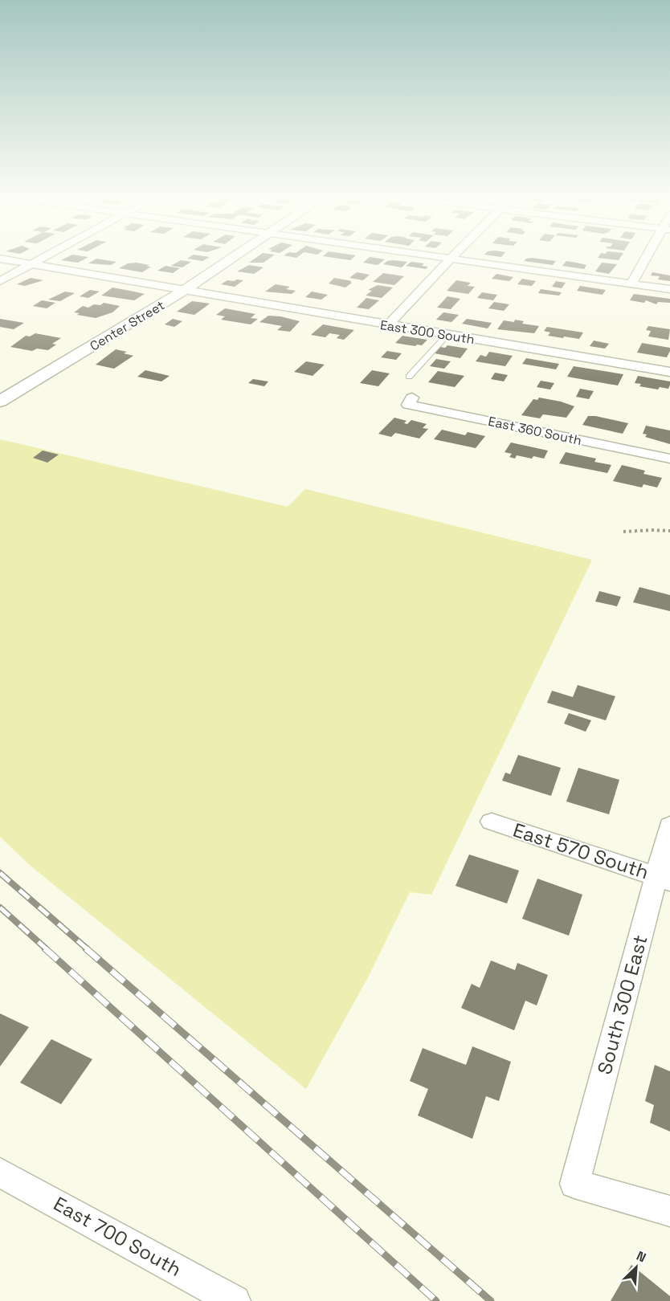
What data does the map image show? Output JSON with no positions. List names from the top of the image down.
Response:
{
  "streets": {
    "street": [
      "Center Street",
      "East 300 South",
      "East 360 South",
      "East 570 South",
      "South 300 East",
      "East 700 South"
    ]
  },
  "crossings": [
    ["Center Street", "East 300 South"],
    ["East 570 South", "South 300 East"]
  ],
  "north": "top right"
}
